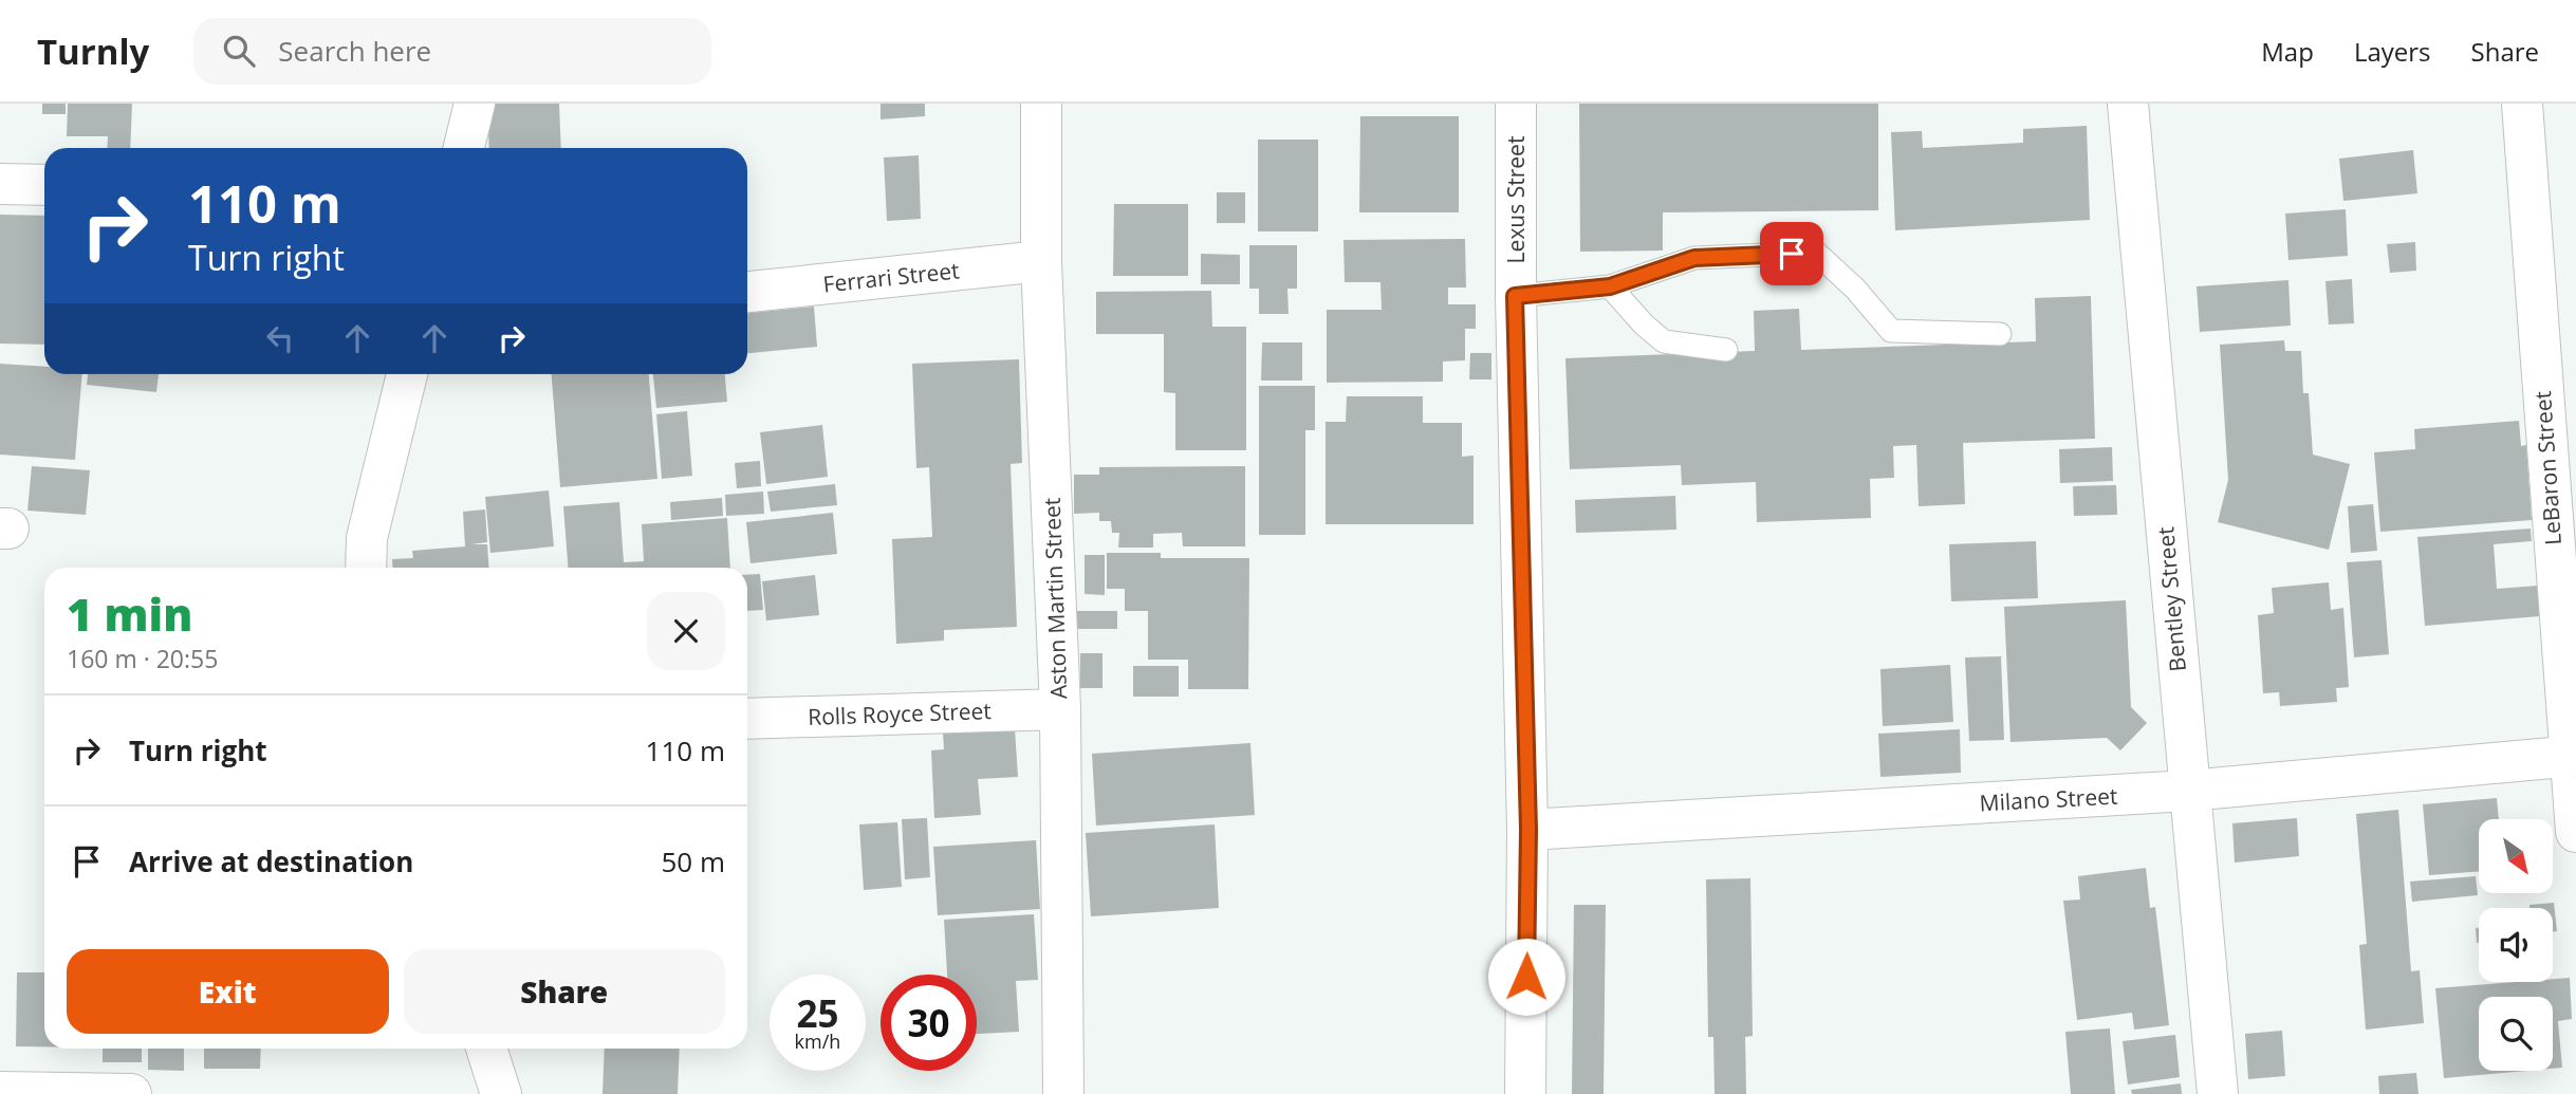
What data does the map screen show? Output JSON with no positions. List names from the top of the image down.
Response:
{
  "streets": {
    "street": [
      "Lexus Street",
      "Ferrari Street",
      "LeBaron Street",
      "Aston Martin Street",
      "Bentley Street",
      "Rolls Royce Street",
      "Milano Street"
    ]
  },
  "crossings": [
    ["Lexus Street", "Milano Street"],
    ["Ferrari Street", "Aston Martin Street"],
    ["LeBaron Street", "Milano Street"],
    ["Aston Martin Street", "Rolls Royce Street"],
    ["Bentley Street", "Milano Street"]
  ],
  "north": "bottom right",
  "page": {
    "header": "Turnly",
    "search": "Search here",
    "nav": ["Map", "Layers", "Share"],
    "turn": ["110 m", "Turn right"],
    "heading": ["1 min", "160 m · 20:55"],
    "list": [
      {
        "name": "Turn right",
        "value": "110 m"
      },
      {
        "name": "Arrive at destination",
        "value": "50 m"
      }
    ],
    "buttons": ["Exit", "Share"],
    "speed": "25 km/h",
    "limit": "30"
  }
}
